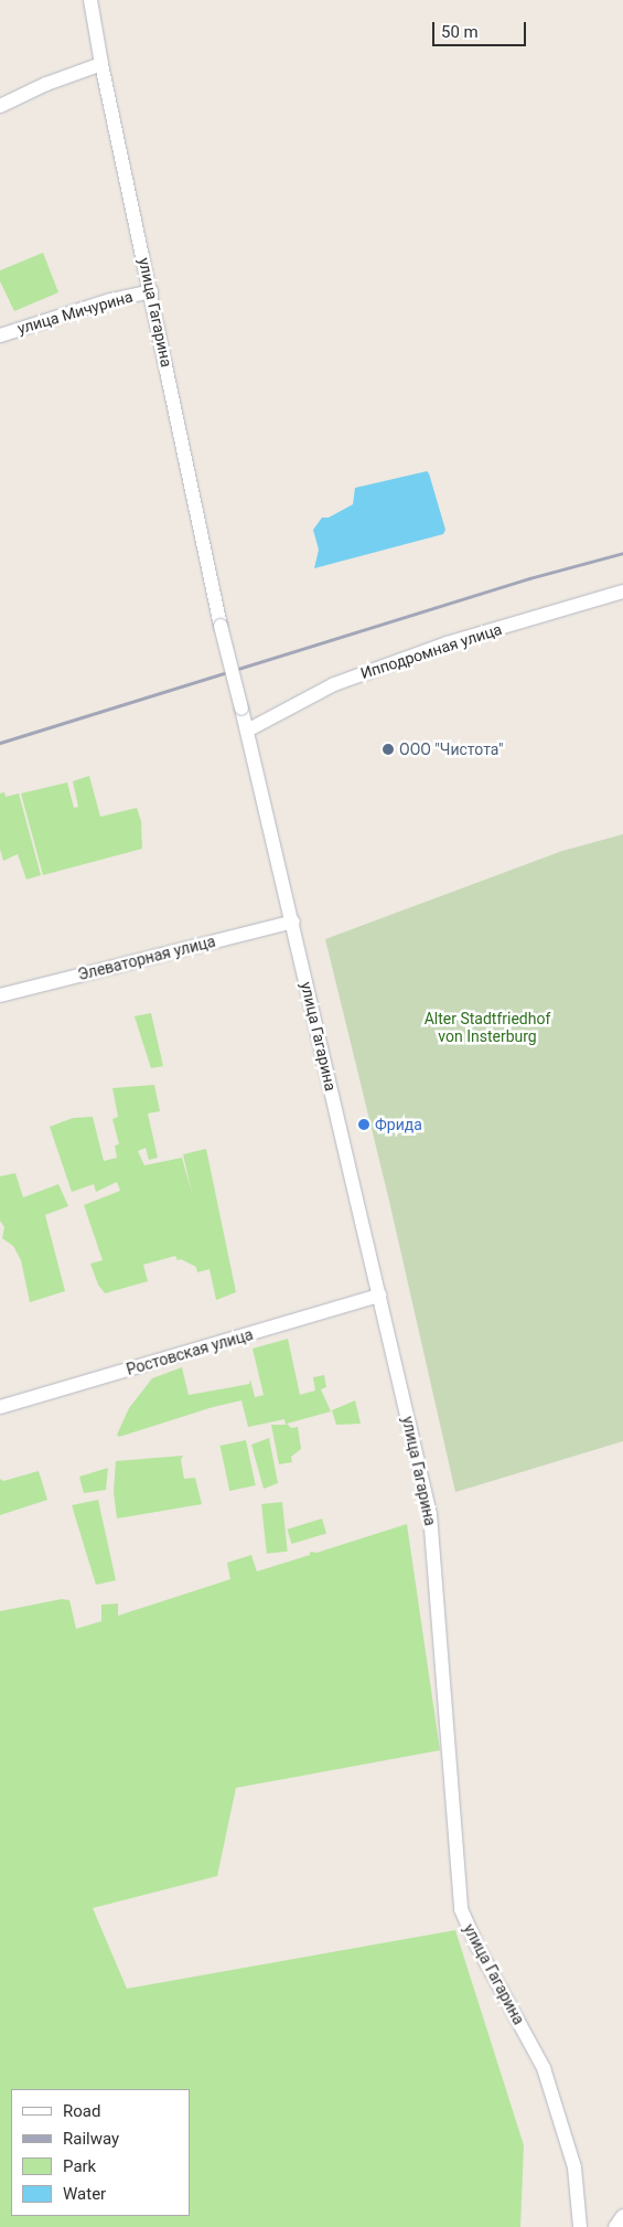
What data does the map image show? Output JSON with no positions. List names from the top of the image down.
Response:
{
  "streets": {
    "street": [
      "улица Мичурина",
      "улица Гагарина",
      "Ипподромная улица",
      "Элеваторная улица",
      "Ростовская улица"
    ]
  },
  "crossings": [
    ["улица Мичурина", "улица Гагарина"],
    ["улица Гагарина", "Ипподромная улица"],
    ["улица Гагарина", "Элеваторная улица"],
    ["улица Гагарина", "Ростовская улица"]
  ],
  "parks": ["Alter Stadtfriedhof von Insterburg"],
  "places": ["ООО \"Чистота\"", "Фрида"],
  "legend": [
    "Road",
    "Railway",
    "Park",
    "Water"
  ],
  "scale_bar": "50 m"
}
